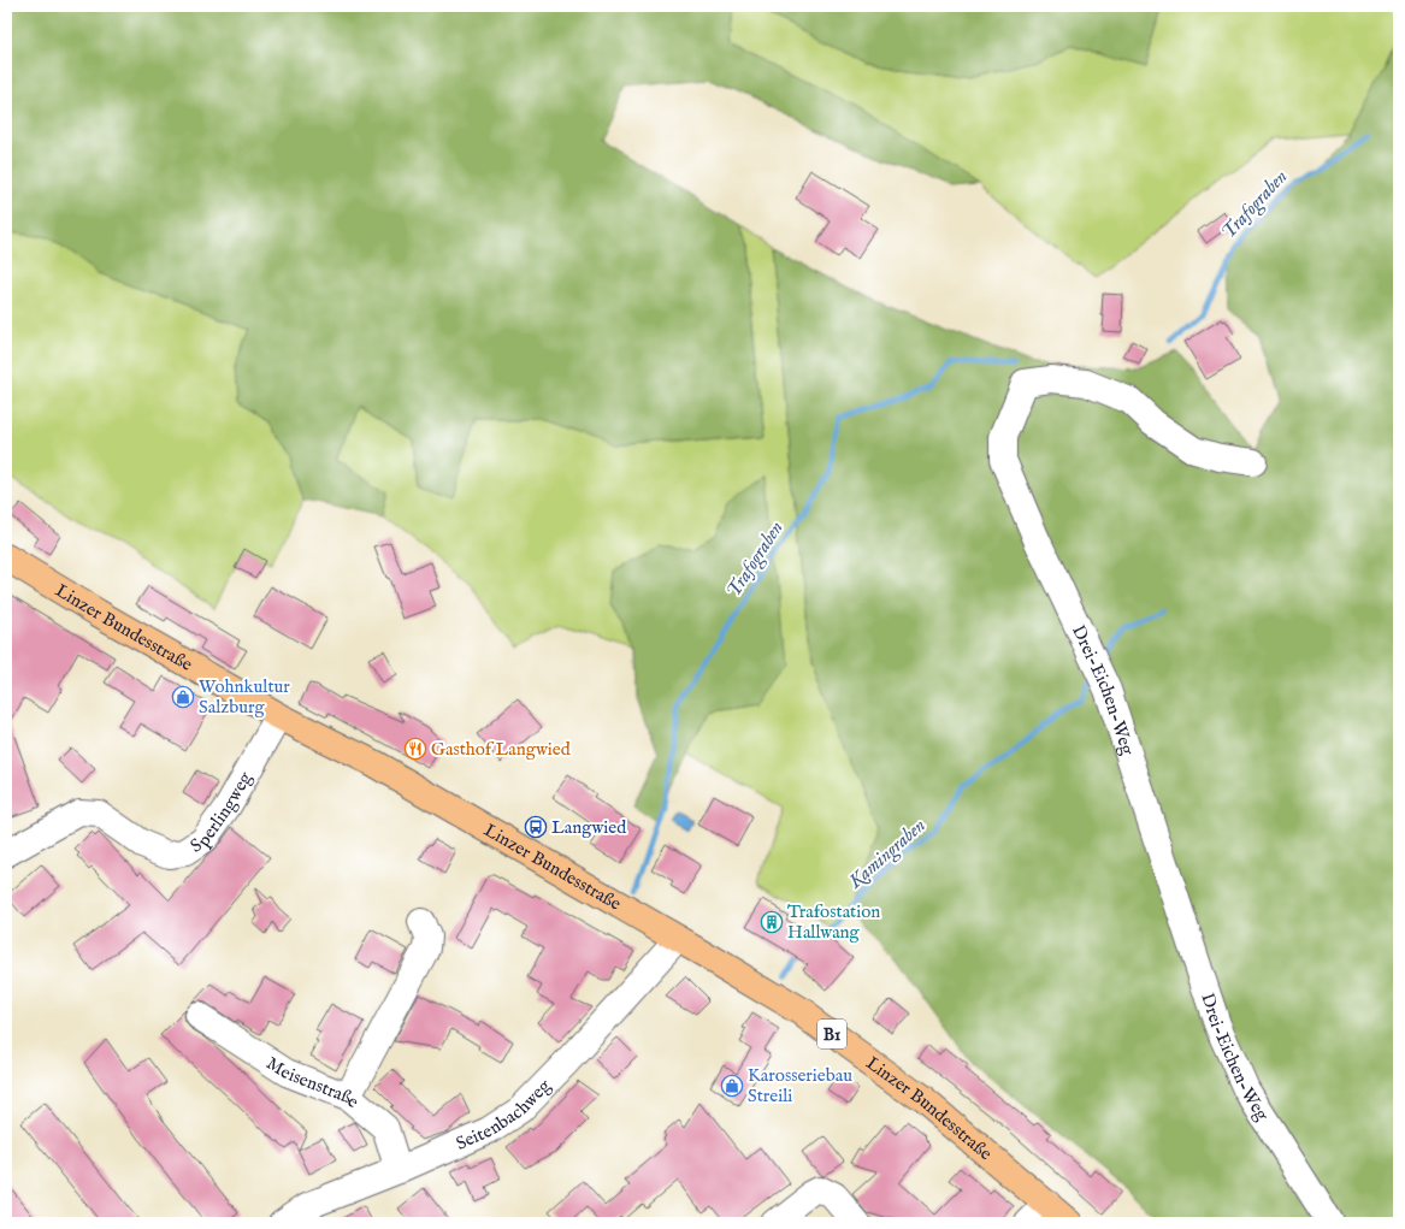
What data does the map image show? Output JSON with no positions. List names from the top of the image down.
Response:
{
  "streets": {
    "main road": ["Linzer Bundesstraße", "B1"],
    "street": [
      "Drei-Eichen-Weg",
      "Sperlingweg",
      "Meisenstraße",
      "Seitenbachweg"
    ]
  },
  "crossings": [
    ["Linzer Bundesstraße", "Sperlingweg"],
    ["Linzer Bundesstraße", "Seitenbachweg"],
    ["Meisenstraße", "Seitenbachweg"]
  ],
  "water": ["Trafograben", "Kamingraben"],
  "places": {
    "shop": ["Wohnkultur Salzburg", "Karosseriebau Streili"],
    "restaurant": ["Gasthof Langwied"],
    "bus stop": ["Langwied"],
    "building": ["Trafostation Hallwang"]
  }
}
